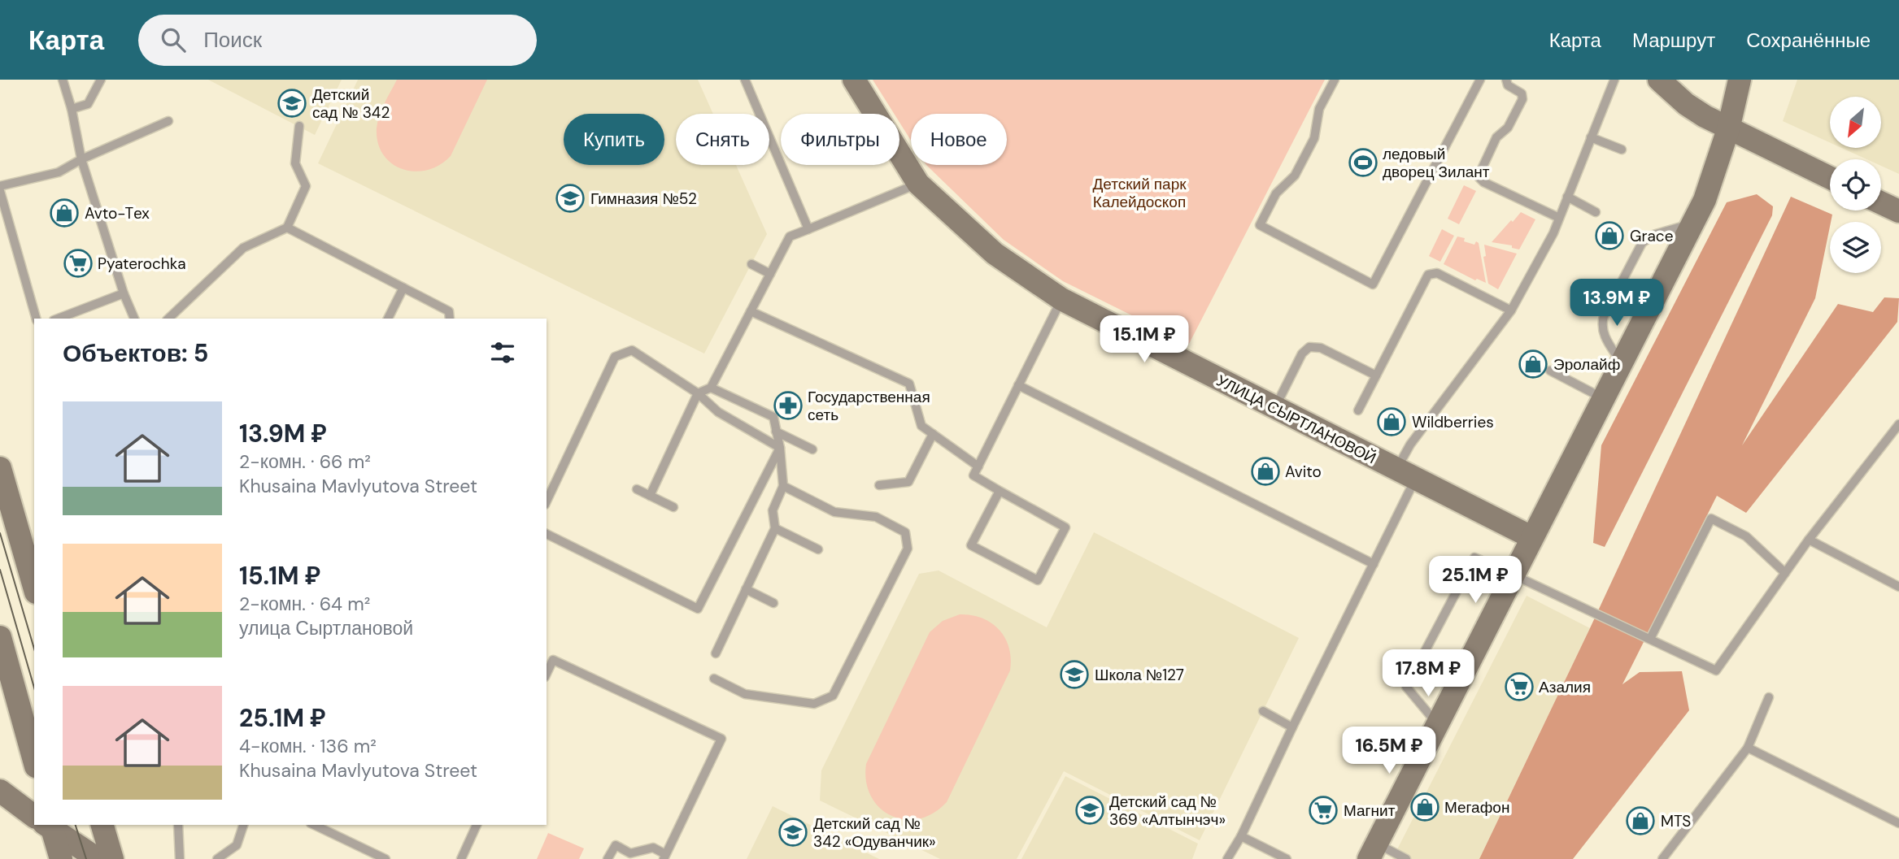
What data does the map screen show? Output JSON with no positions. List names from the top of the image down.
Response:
{
  "streets": {
    "street": ["УЛИЦА СЫРТЛАНОВОЙ"]
  },
  "parks": ["Детский парк Калейдоскоп"],
  "places": {
    "school or university": [
      "Детский сад № 342",
      "Гимназия №52",
      "Школа №127",
      "Детский сад № 369 «Алтынчэч»",
      "Детский сад № 342 «Одуванчик»"
    ],
    "sports": ["ледовый дворец Зилант"],
    "shop": [
      "Avto-Tех",
      "Grace",
      "Эролайф",
      "Wildberries",
      "Avito",
      "Мегафон",
      "MTS"
    ],
    "supermarket": ["Pyaterochka", "Азалия", "Магнит"],
    "pharmacy": ["Государственная сеть"]
  },
  "north": "bottom left",
  "page": {
    "header": "Карта",
    "search": "Поиск",
    "nav": ["Карта", "Маршрут", "Сохранённые"],
    "chip": [
      "Купить",
      "Снять",
      "Фильтры",
      "Новое"
    ],
    "price": [
      "13.9M ₽",
      "15.1M ₽",
      "25.1M ₽",
      "17.8M ₽",
      "16.5M ₽"
    ],
    "heading": "Объектов: 5",
    "list": [
      {
        "name": "13.9M ₽",
        "note": "2-комн. · 66 m² · Khusaina Mavlyutova Street"
      },
      {
        "name": "15.1M ₽",
        "note": "2-комн. · 64 m² · улица Сыртлановой"
      },
      {
        "name": "25.1M ₽",
        "note": "4-комн. · 136 m² · Khusaina Mavlyutova Street"
      }
    ]
  }
}
